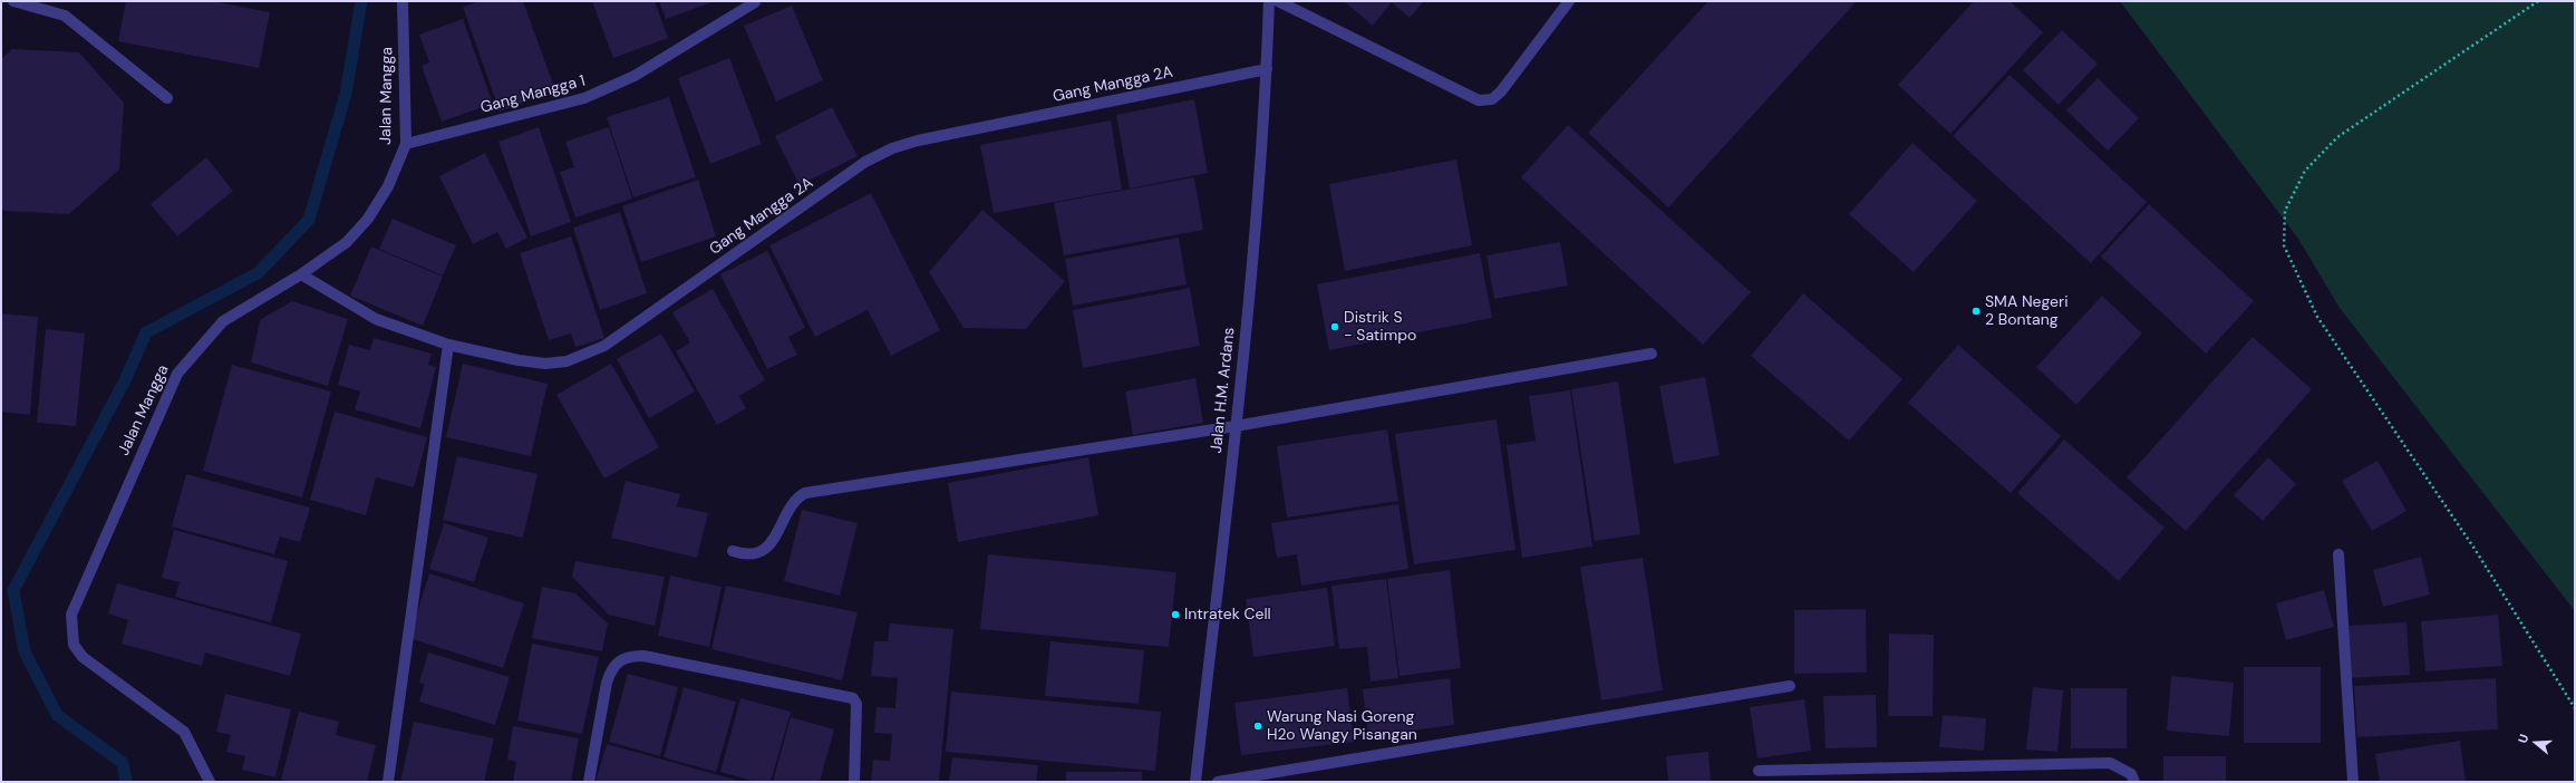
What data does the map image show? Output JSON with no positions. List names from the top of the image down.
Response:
{
  "streets": {
    "street": [
      "Gang Mangga 2A",
      "Gang Mangga 1",
      "Jalan Mangga",
      "Jalan H.M. Ardans"
    ]
  },
  "crossings": [
    ["Gang Mangga 2A", "Jalan Mangga"],
    ["Gang Mangga 2A", "Jalan H.M. Ardans"],
    ["Gang Mangga 1", "Jalan Mangga"]
  ],
  "places": [
    "SMA Negeri 2 Bontang",
    "Distrik S - Satimpo",
    "Intratek Cell",
    "Warung Nasi Goreng H2o Wangy Pisangan"
  ],
  "north": "left"
}
